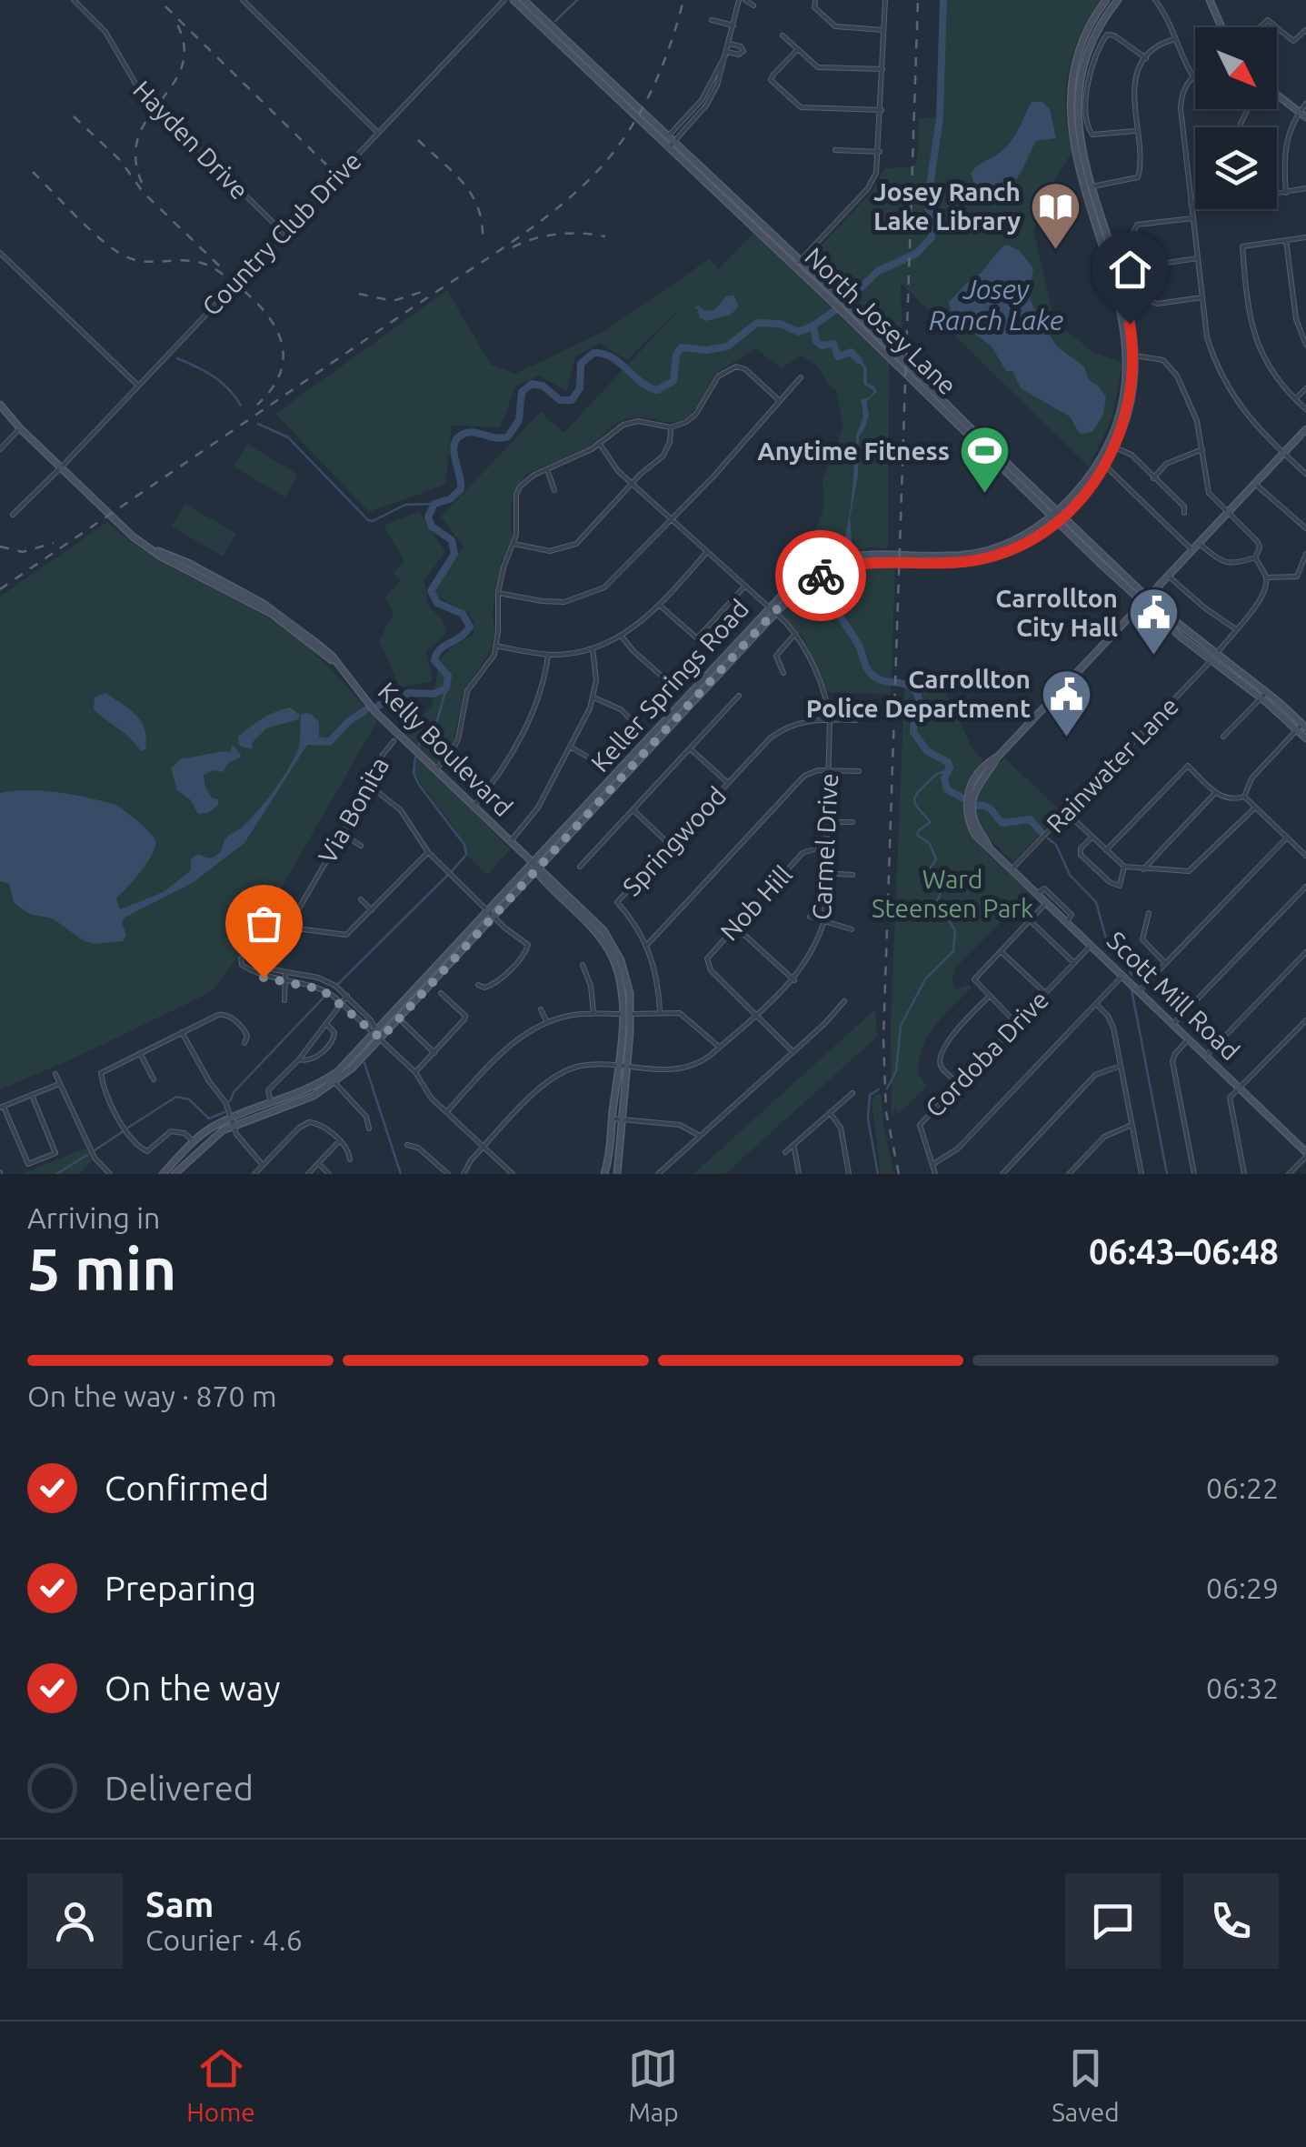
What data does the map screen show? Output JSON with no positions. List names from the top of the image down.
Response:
{
  "streets": {
    "main road": [
      "North Josey Lane",
      "Keller Springs Road",
      "Kelly Boulevard",
      "Scott Mill Road"
    ],
    "street": [
      "Hayden Drive",
      "Country Club Drive",
      "Rainwater Lane",
      "Via Bonita",
      "Springwood",
      "Carmel Drive",
      "Nob Hill",
      "Cordoba Drive"
    ]
  },
  "crossings": [
    ["Hayden Drive", "Country Club Drive"],
    ["Country Club Drive", "Kelly Boulevard"],
    ["North Josey Lane", "Keller Springs Road"],
    ["North Josey Lane", "Rainwater Lane"],
    ["North Josey Lane", "Scott Mill Road"],
    ["Keller Springs Road", "Kelly Boulevard"],
    ["Keller Springs Road", "Carmel Drive"],
    ["Kelly Boulevard", "Carmel Drive"],
    ["Rainwater Lane", "Scott Mill Road"],
    ["Springwood", "Carmel Drive"],
    ["Carmel Drive", "Nob Hill"],
    ["Scott Mill Road", "Cordoba Drive"]
  ],
  "water": ["Josey Ranch Lake"],
  "parks": ["Ward Steensen Park"],
  "places": {
    "library": ["Josey Ranch Lake Library"],
    "sports": ["Anytime Fitness"],
    "public building": ["Carrollton City Hall", "Carrollton Police Department"]
  },
  "north": "bottom right",
  "page": {
    "heading": ["5 min", "Arriving in", "06:43–06:48"],
    "panel": ["Sam", "Courier · 4.6"],
    "bar": "On the way · 870 m",
    "list": [
      ["Confirmed", "06:22"],
      ["Preparing", "06:29"],
      ["On the way", "06:32"],
      "Delivered"
    ],
    "tabs": ["Home", "Map", "Saved"]
  }
}
